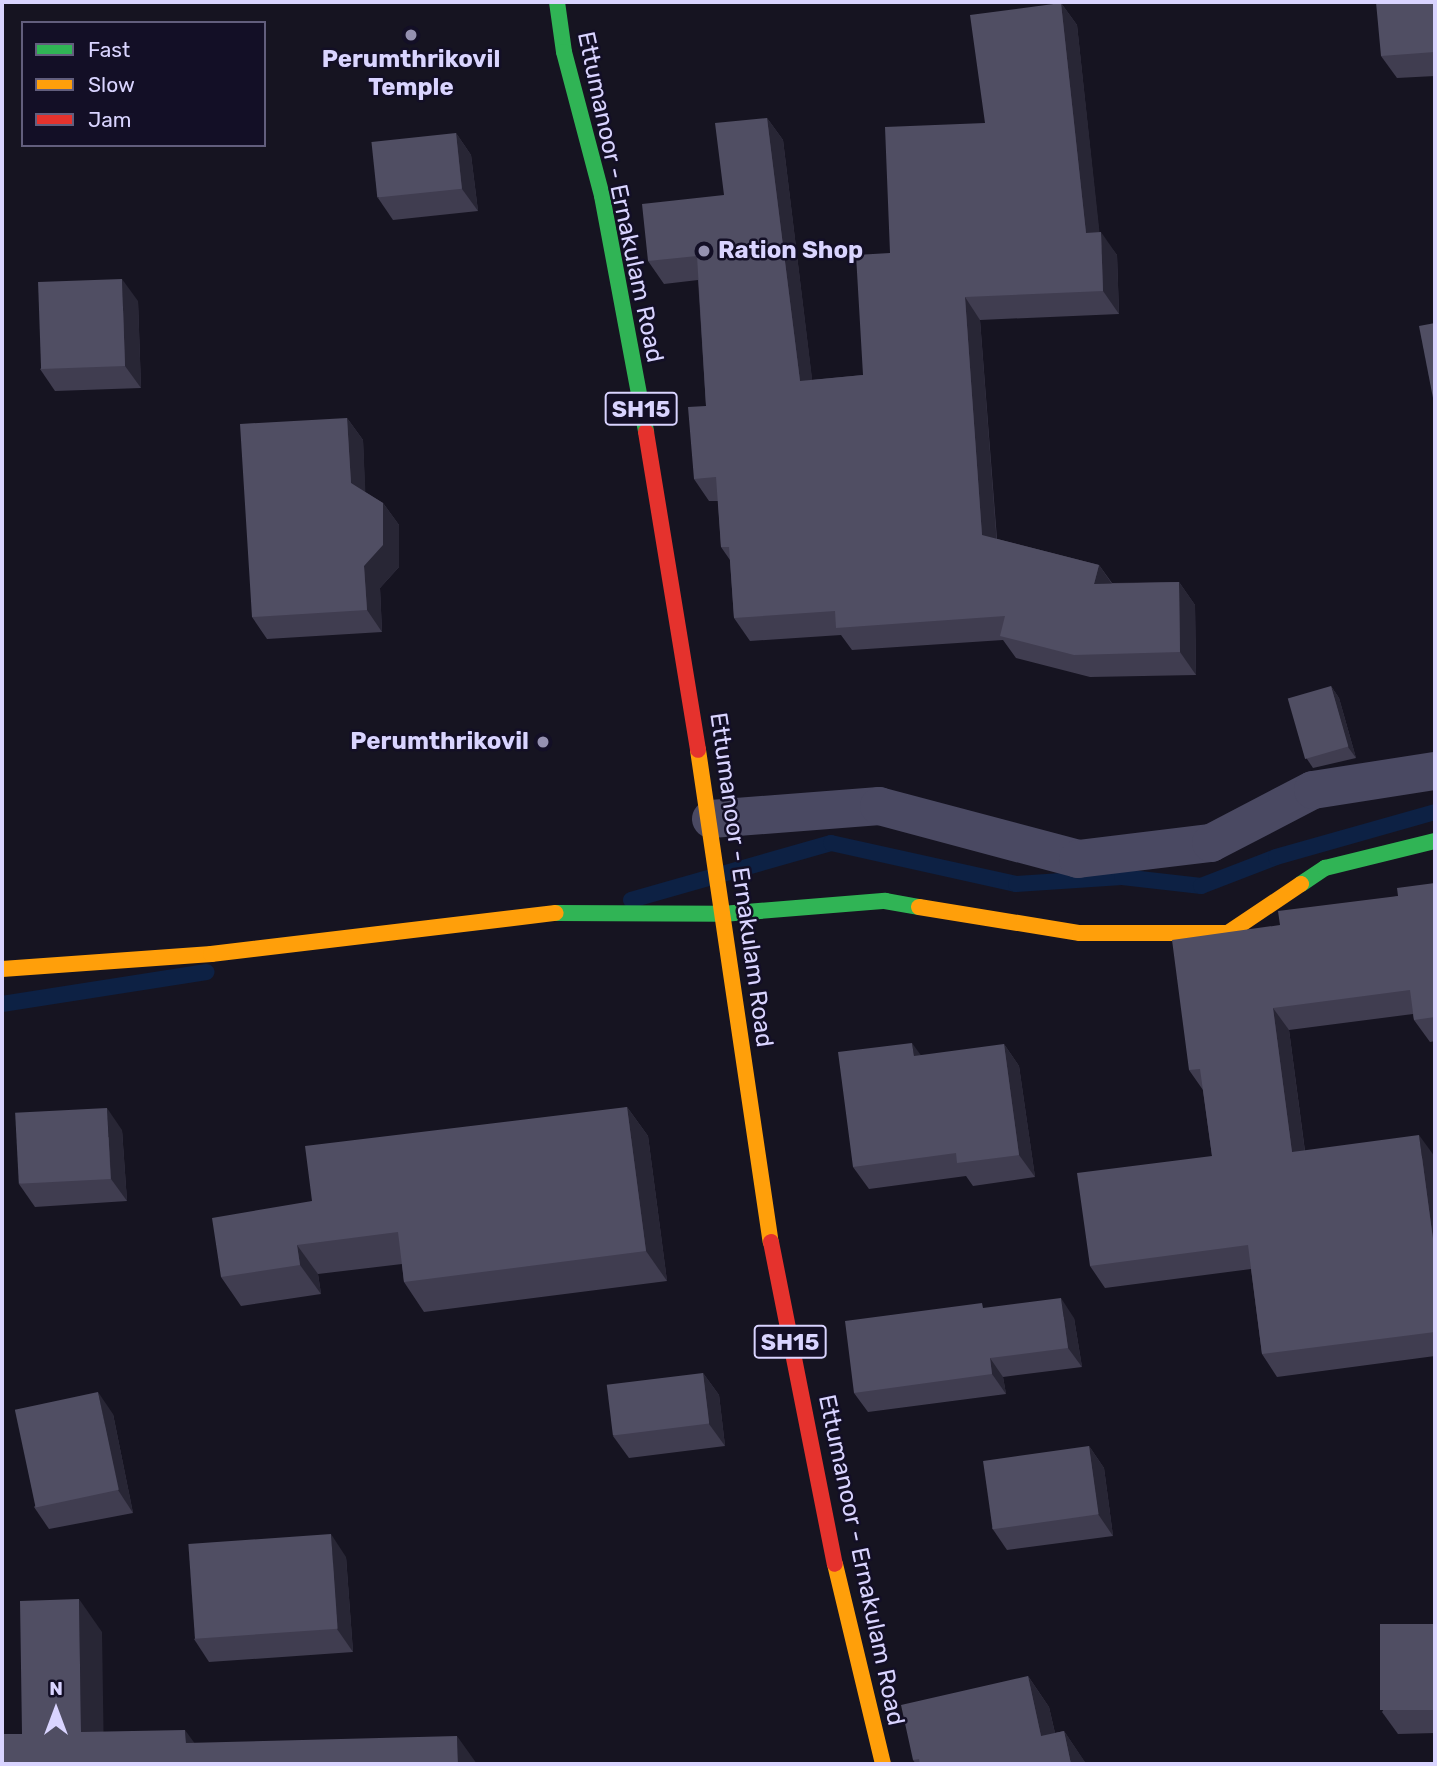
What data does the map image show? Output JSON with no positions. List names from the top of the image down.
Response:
{
  "streets": {
    "main road": ["Ettumanoor - Ernakulam Road", "SH15"]
  },
  "places": ["Perumthrikovil Temple", "Ration Shop", "Perumthrikovil"],
  "legend": ["Fast", "Slow", "Jam"],
  "north": "top"
}
